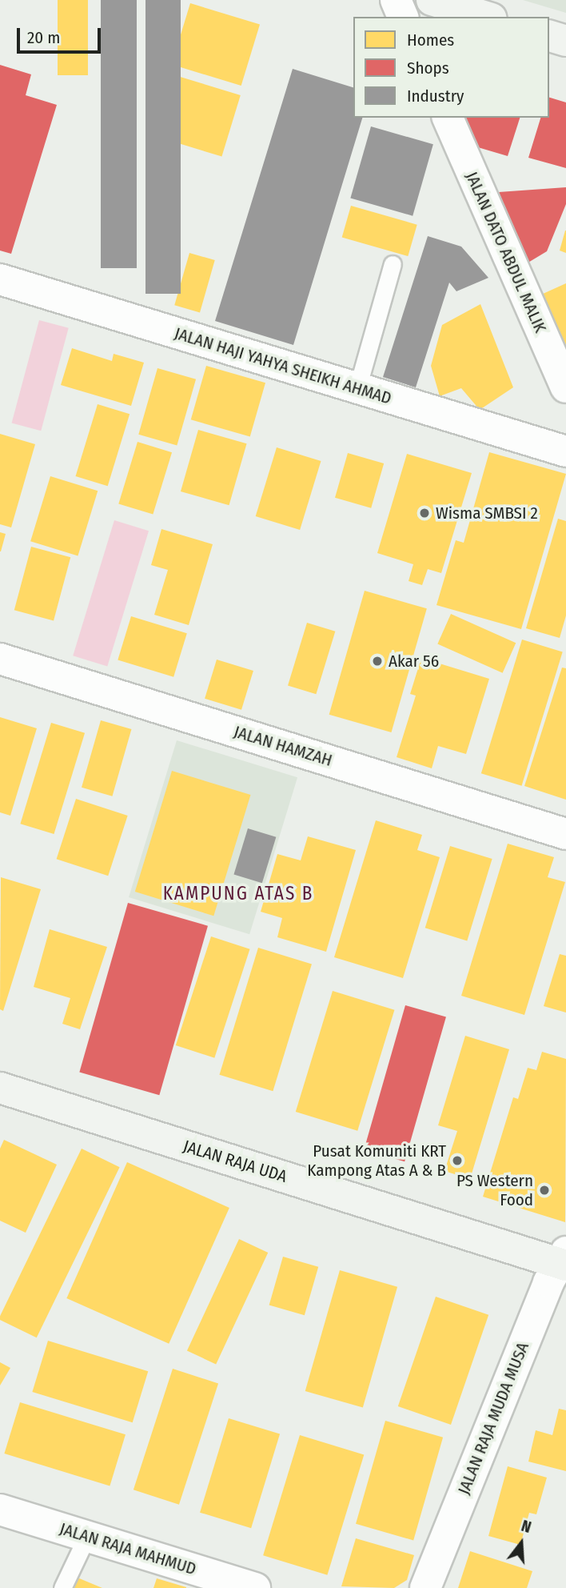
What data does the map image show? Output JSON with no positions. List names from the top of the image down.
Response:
{
  "streets": {
    "street": [
      "JALAN DATO ABDUL MALIK",
      "JALAN HAJI YAHYA SHEIKH AHMAD",
      "JALAN HAMZAH",
      "JALAN RAJA UDA",
      "JALAN RAJA MUDA MUSA",
      "JALAN RAJA MAHMUD"
    ]
  },
  "crossings": [
    ["JALAN RAJA UDA", "JALAN RAJA MUDA MUSA"]
  ],
  "districts": ["KAMPUNG ATAS B"],
  "places": [
    "Wisma SMBSI 2",
    "Akar 56",
    "Pusat Komuniti KRT Kampong Atas A & B",
    "PS Western Food"
  ],
  "legend": ["Homes", "Shops", "Industry"],
  "scale_bar": "20 m",
  "north": "top"
}
